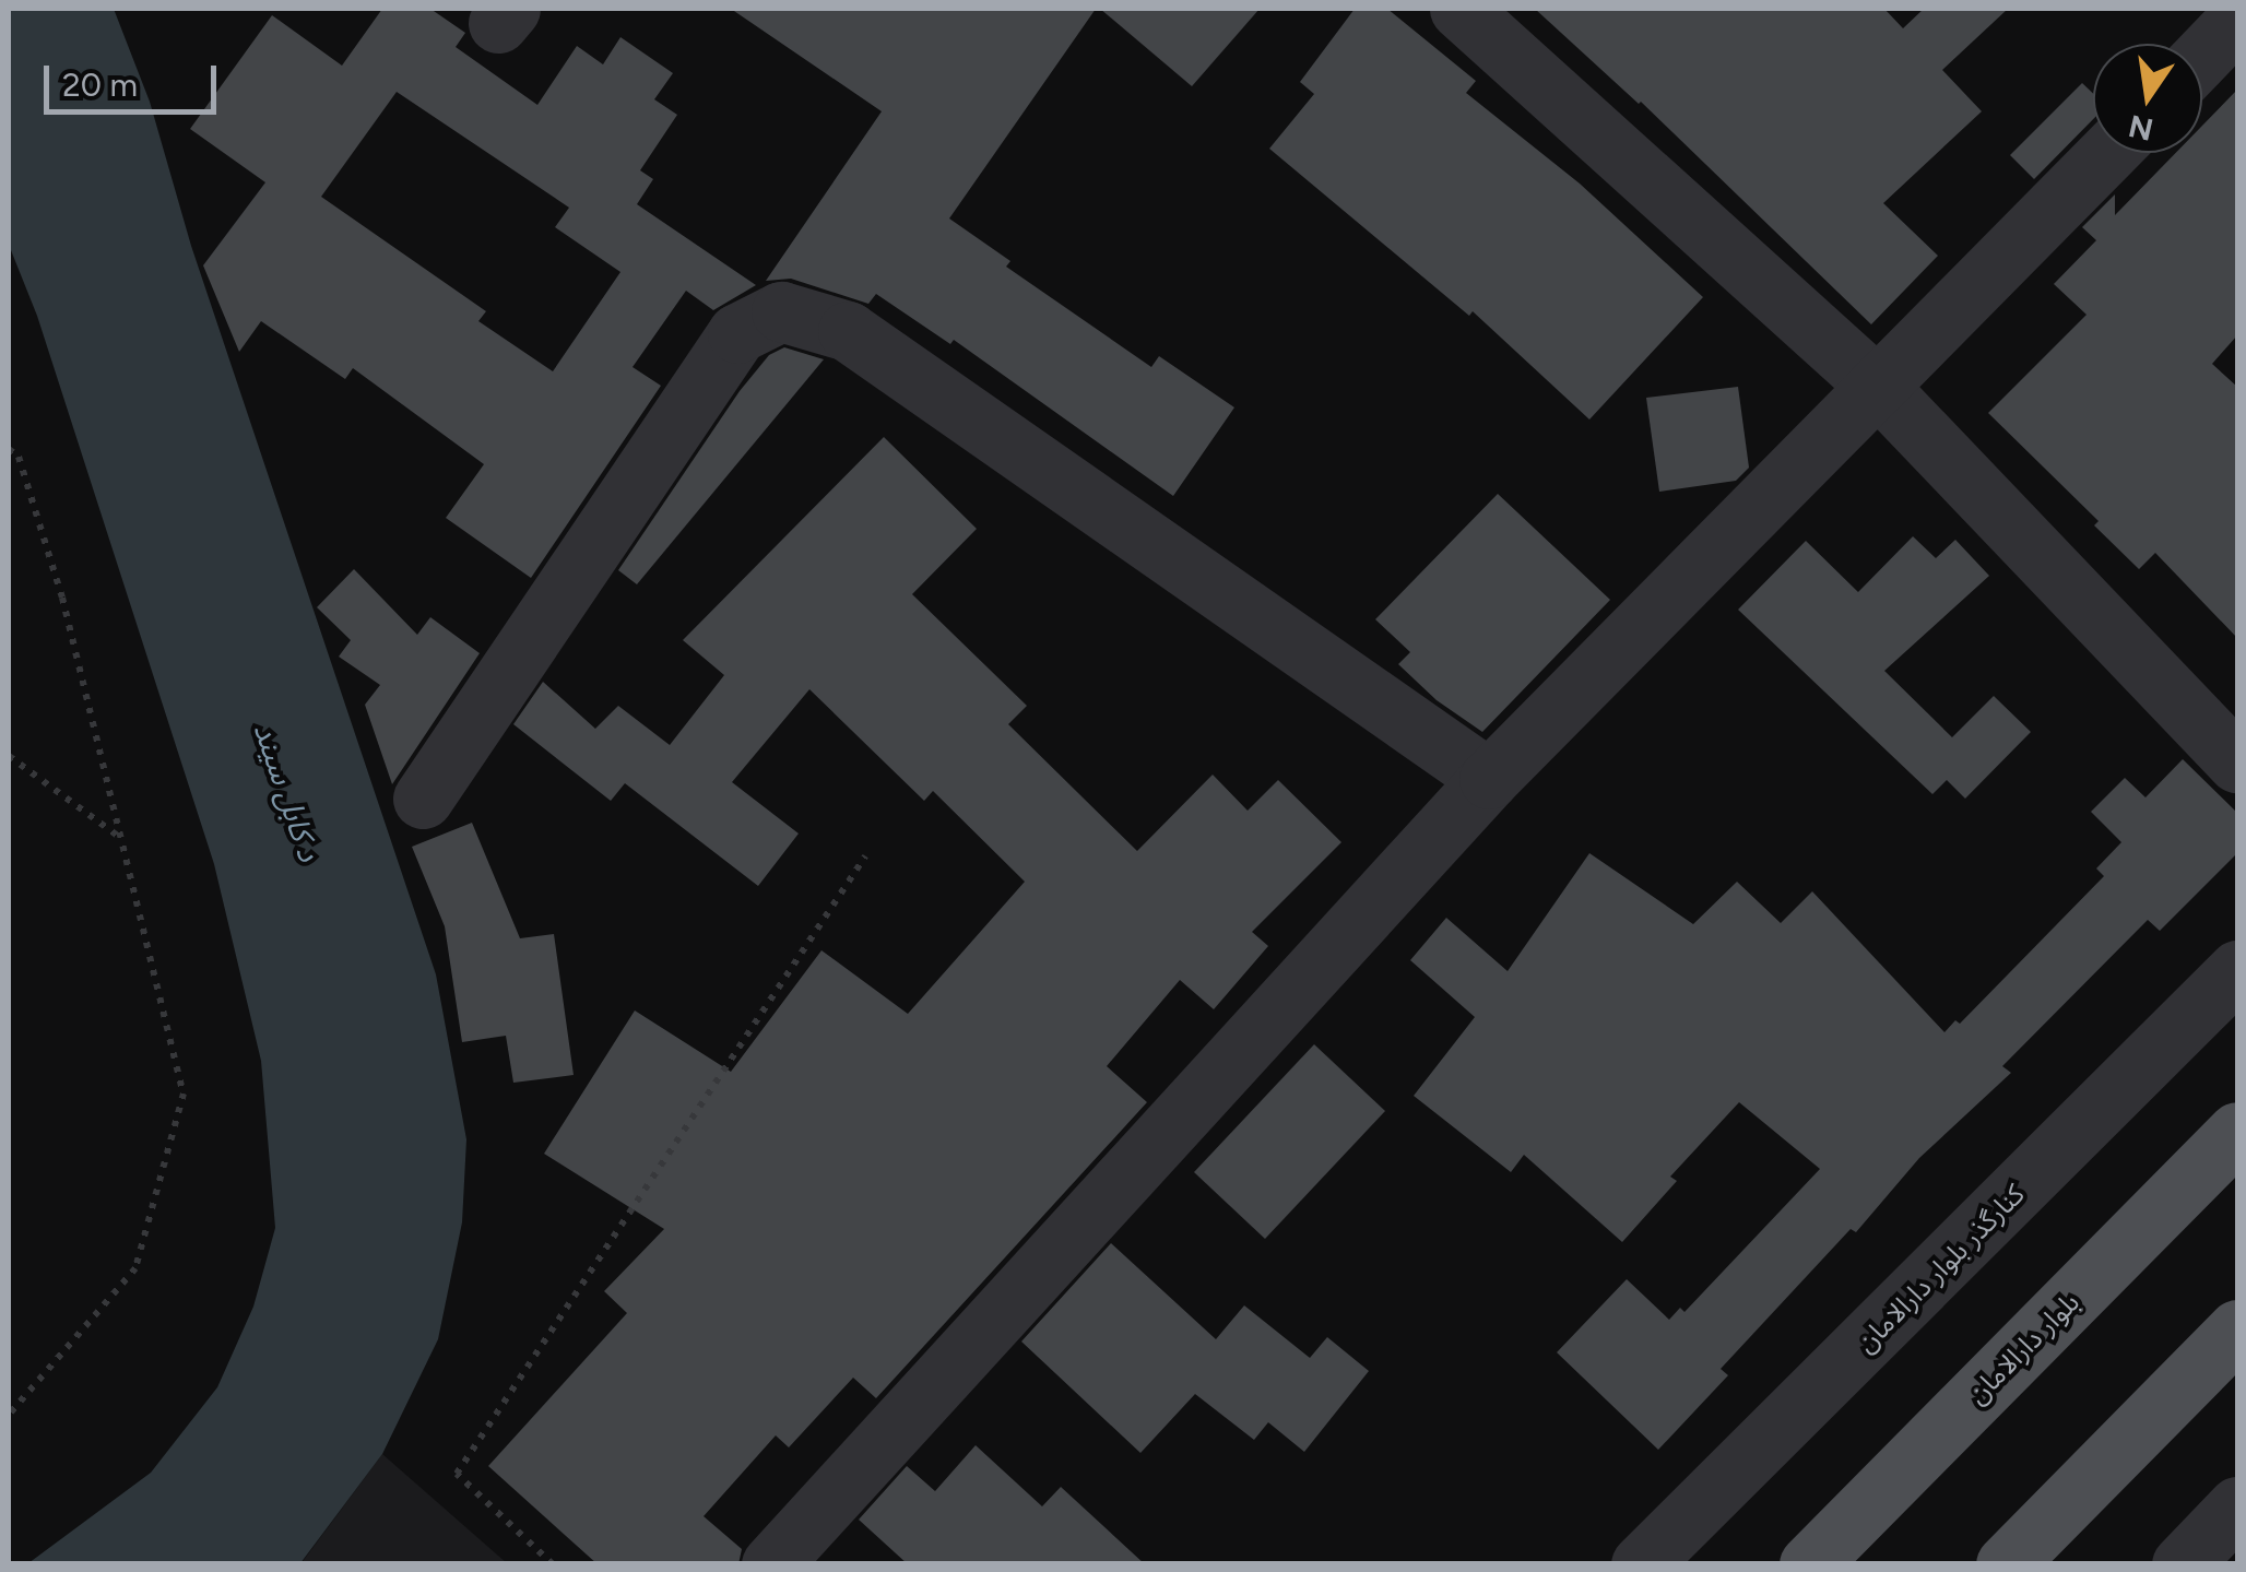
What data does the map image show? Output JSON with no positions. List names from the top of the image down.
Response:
{
  "streets": {
    "main road": ["بلوار دارالامان"],
    "street": ["کنارگذر بلوار دارالامان"]
  },
  "water": ["د کابل سيند"],
  "scale_bar": "20 m",
  "north": "bottom"
}
